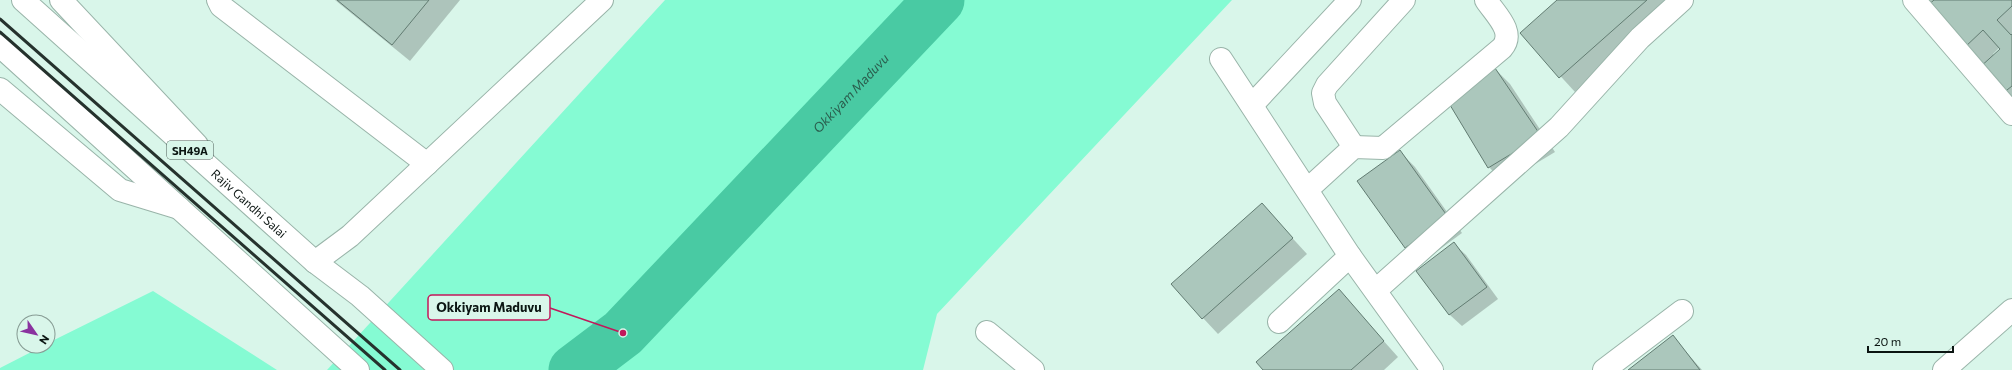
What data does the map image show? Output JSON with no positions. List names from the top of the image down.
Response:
{
  "streets": {
    "street": ["SH49A", "Rajiv Gandhi Salai"]
  },
  "water": ["Okkiyam Maduvu"],
  "places": ["Okkiyam Maduvu"],
  "scale_bar": "20 m",
  "north": "bottom right"
}
